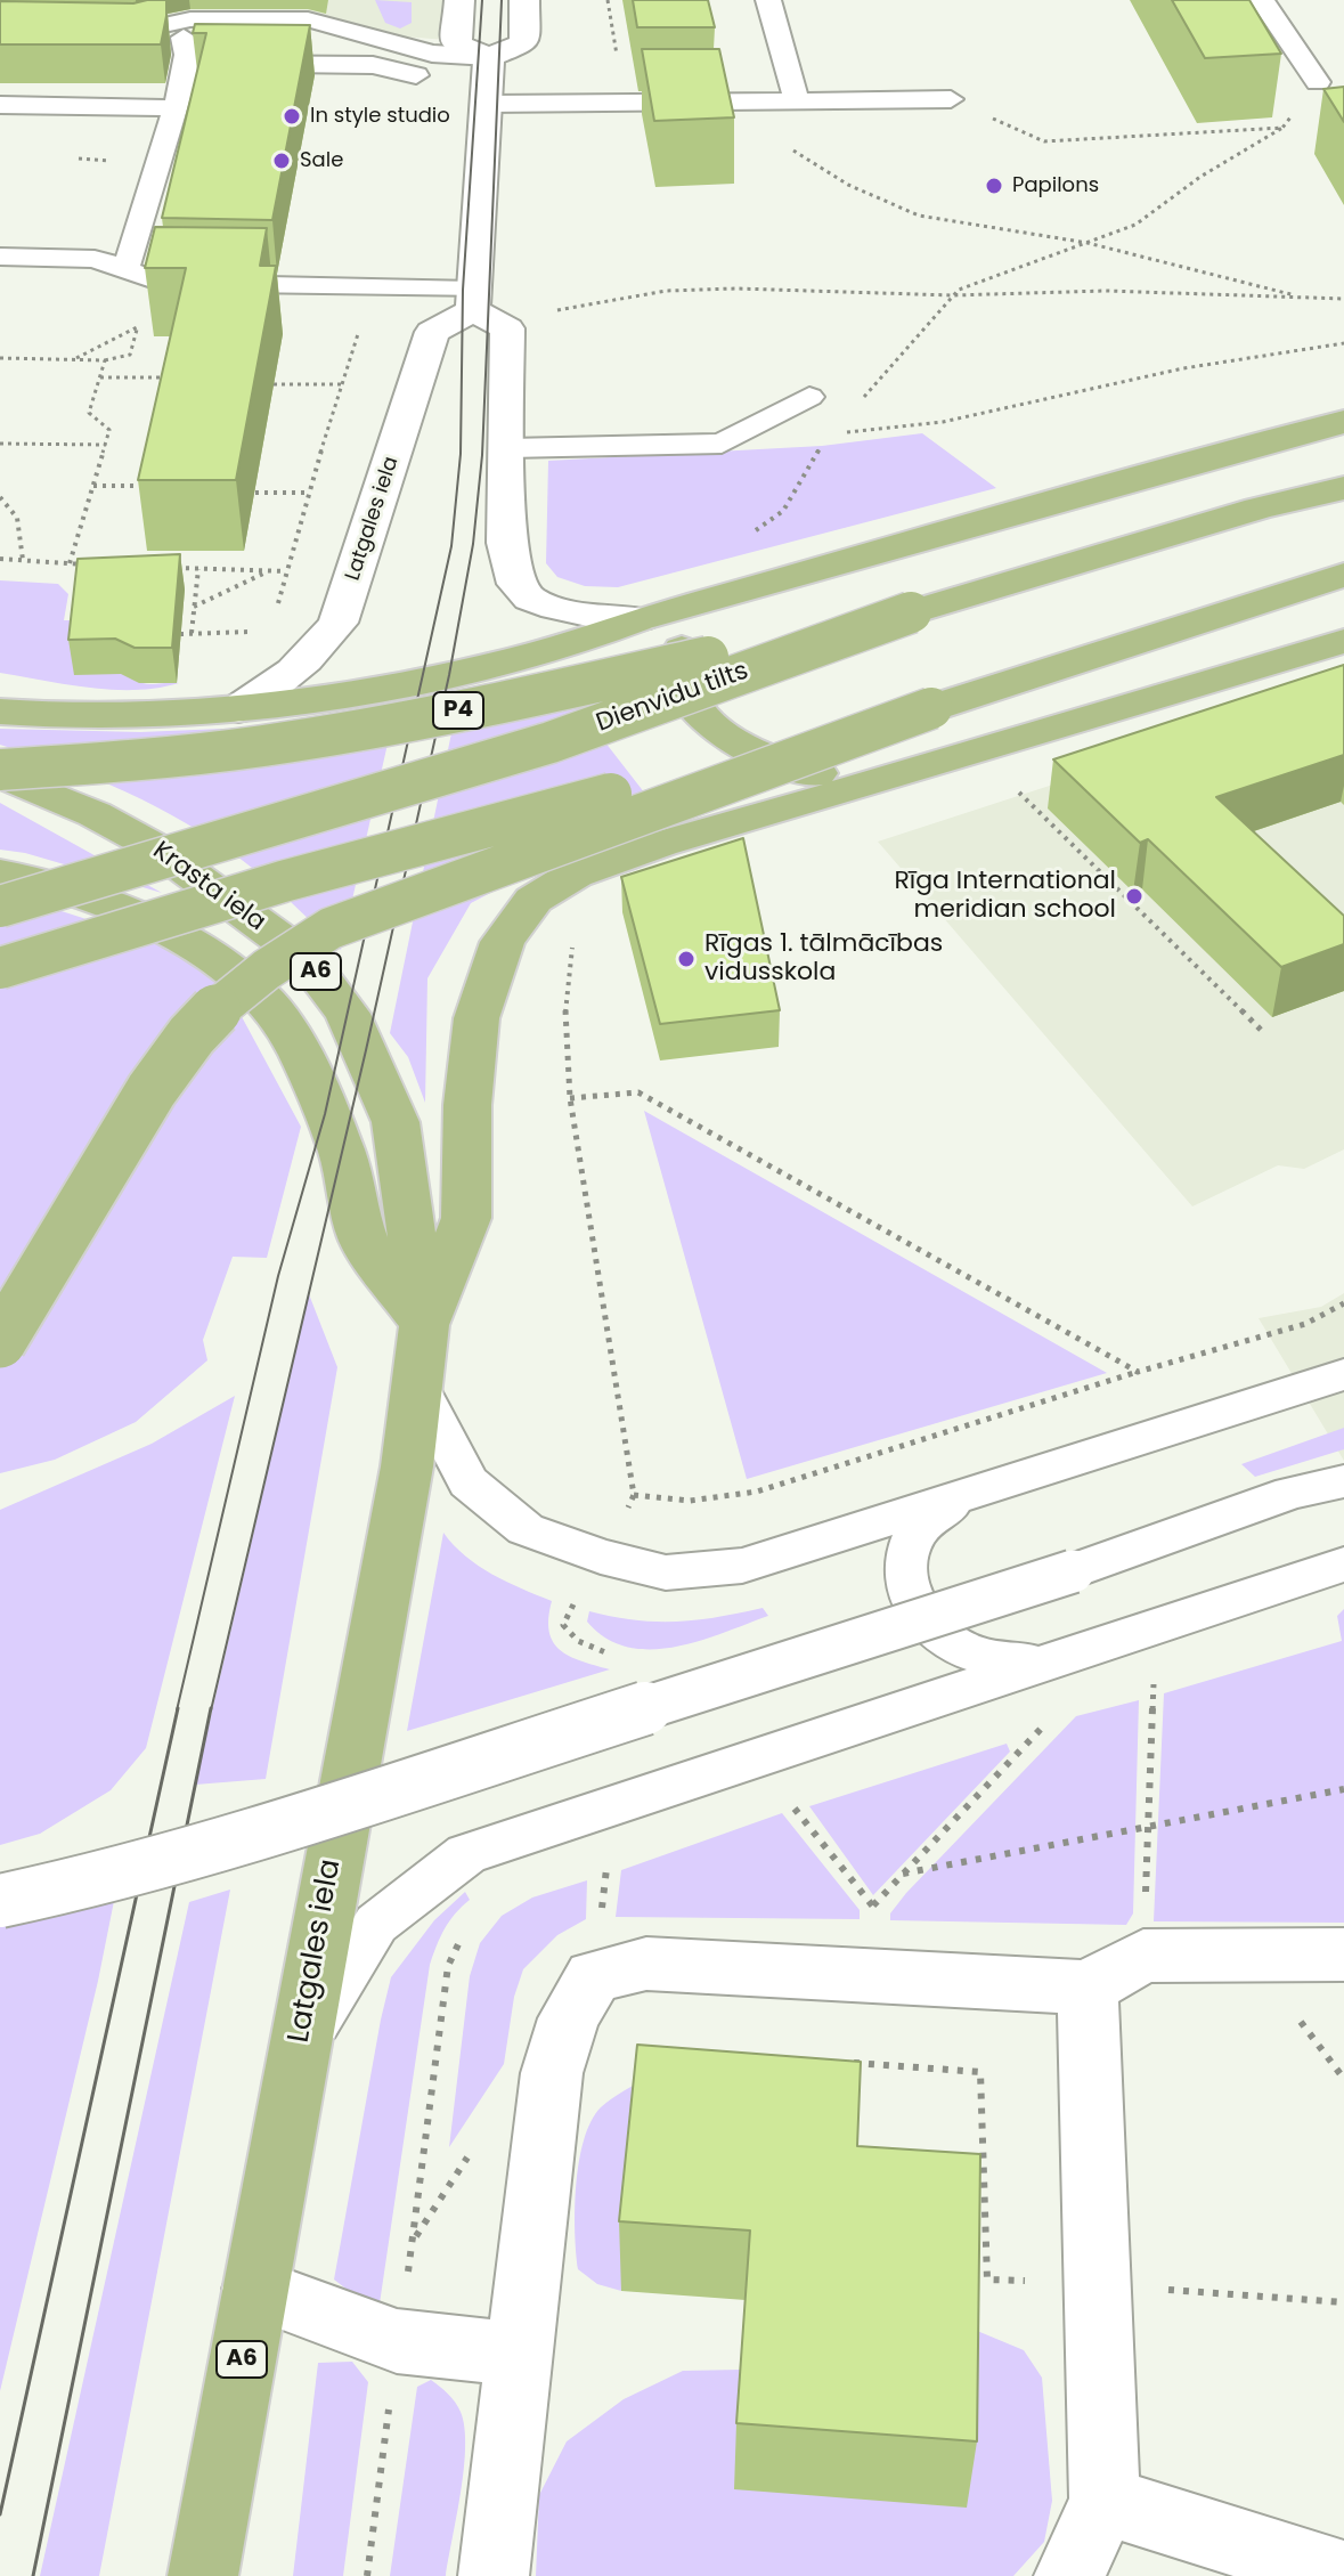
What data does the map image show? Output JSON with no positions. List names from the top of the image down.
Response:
{
  "streets": {
    "highway": [
      "Latgales iela",
      "Dienvidu tilts",
      "P4",
      "Krasta iela",
      "A6"
    ]
  },
  "crossings": [
    ["Latgales iela", "Krasta iela"],
    ["Dienvidu tilts", "P4"],
    ["P4", "Krasta iela"]
  ],
  "places": [
    "In style studio",
    "Sale",
    "Papilons",
    "Rīga International meridian school",
    "Rīgas 1. tālmācības vidusskola"
  ]
}
